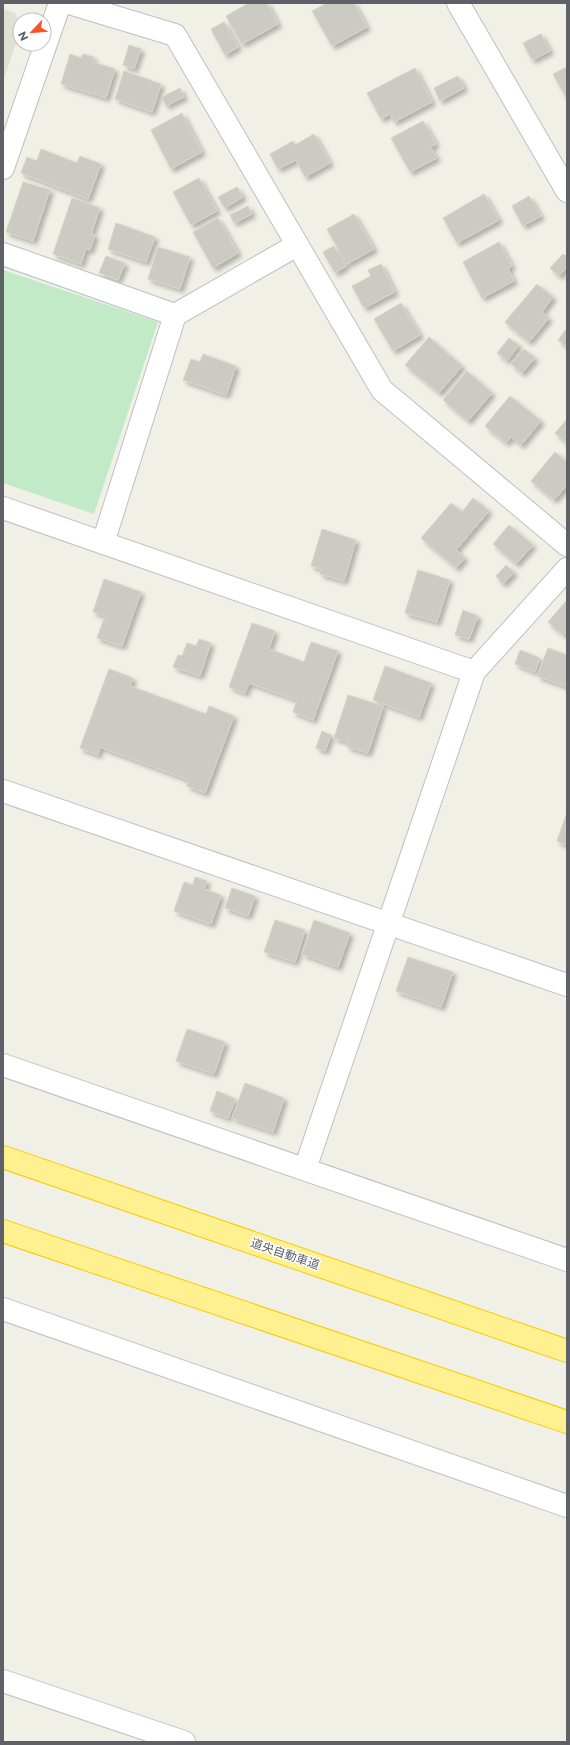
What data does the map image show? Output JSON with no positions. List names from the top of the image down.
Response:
{
  "streets": {
    "highway": ["道央自動車道"]
  },
  "north": "bottom left"
}
